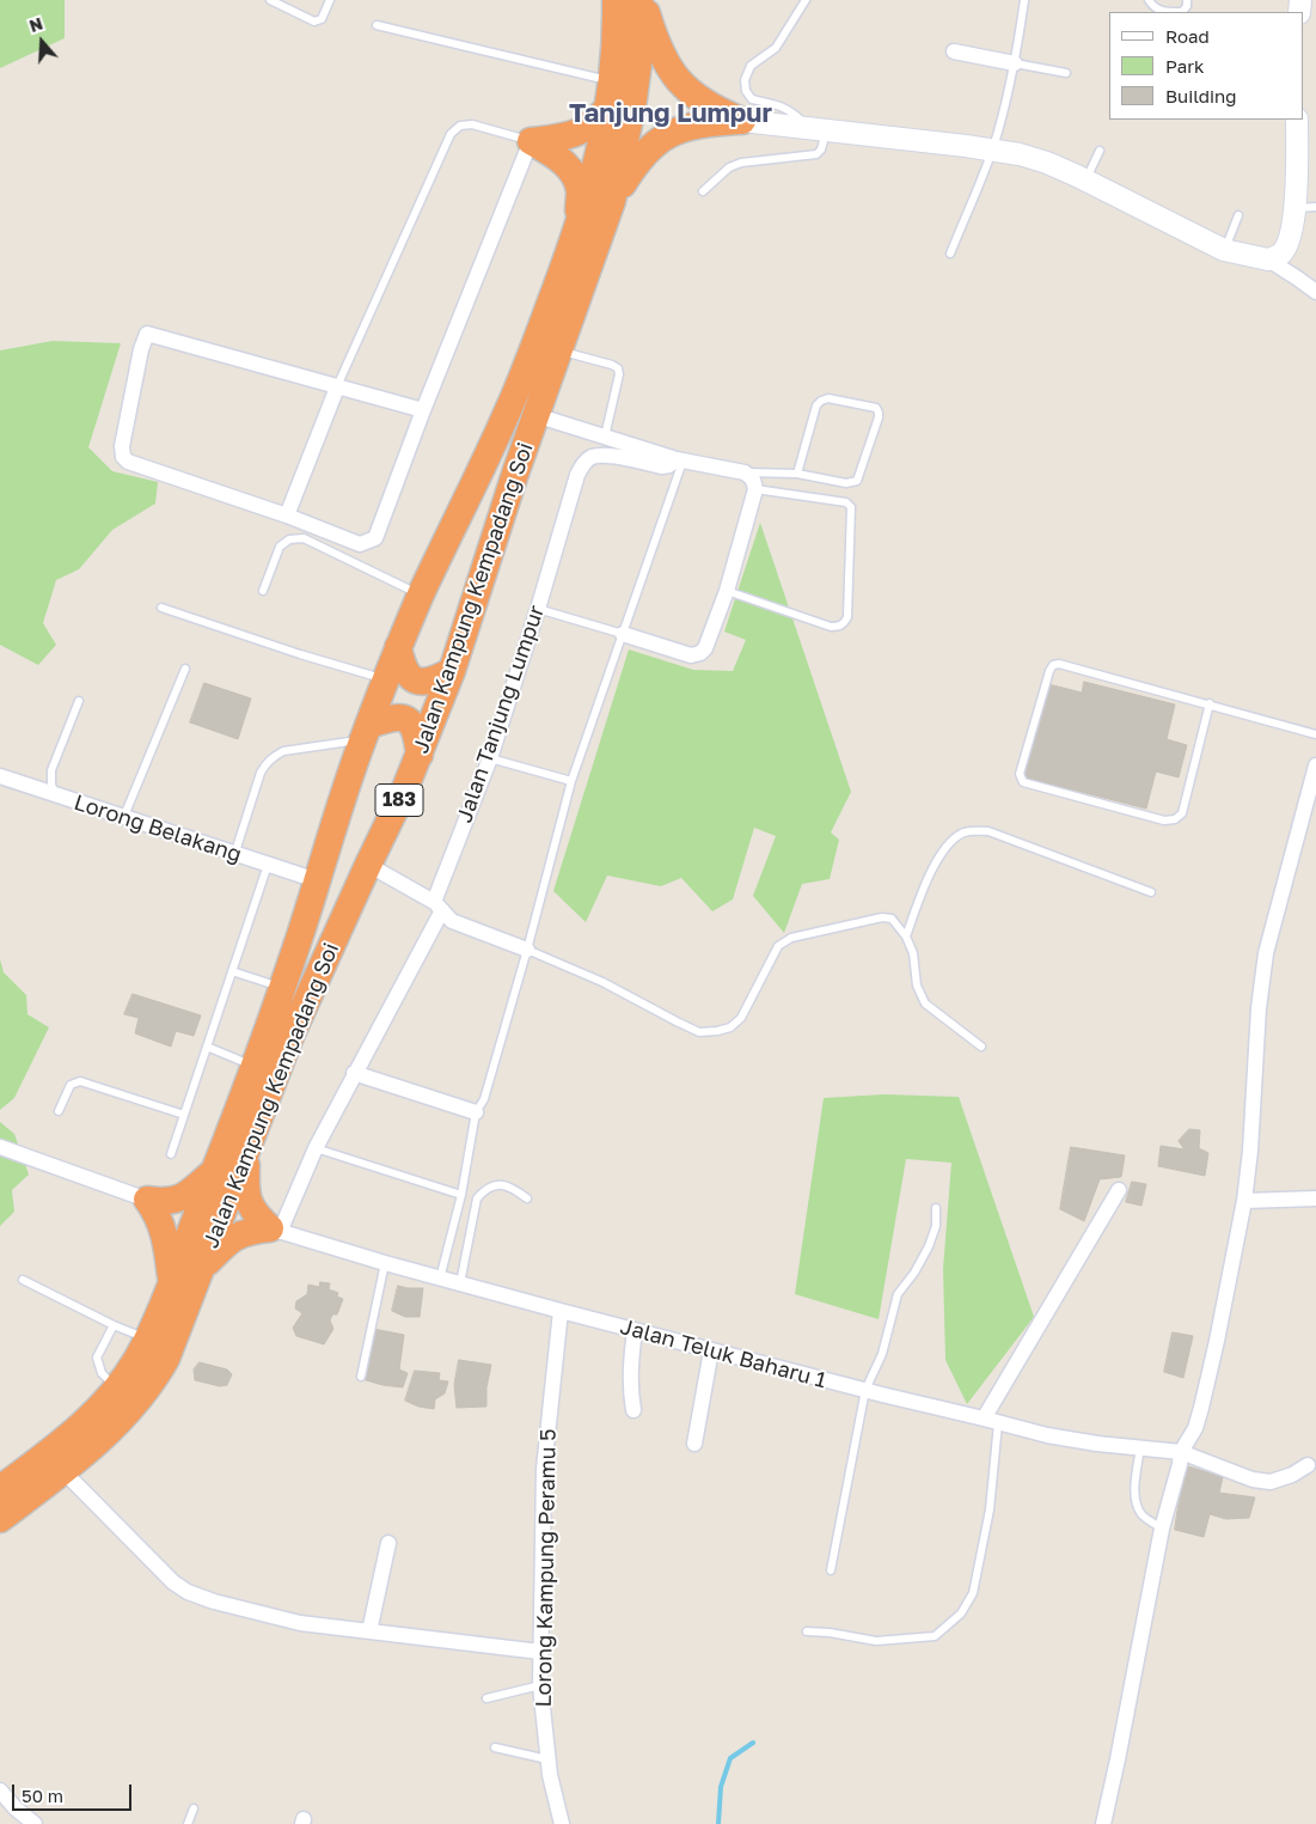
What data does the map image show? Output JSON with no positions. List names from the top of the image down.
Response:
{
  "streets": {
    "highway": ["Jalan Kampung Kempadang Soi", "183"],
    "street": [
      "Jalan Tanjung Lumpur",
      "Lorong Belakang",
      "Jalan Teluk Baharu 1",
      "Lorong Kampung Peramu 5"
    ]
  },
  "crossings": [
    ["Jalan Kampung Kempadang Soi", "Lorong Belakang"],
    ["Jalan Tanjung Lumpur", "Jalan Teluk Baharu 1"],
    ["Jalan Teluk Baharu 1", "Lorong Kampung Peramu 5"]
  ],
  "districts": ["Tanjung Lumpur"],
  "legend": ["Road", "Park", "Building"],
  "scale_bar": "50 m",
  "north": "top"
}
